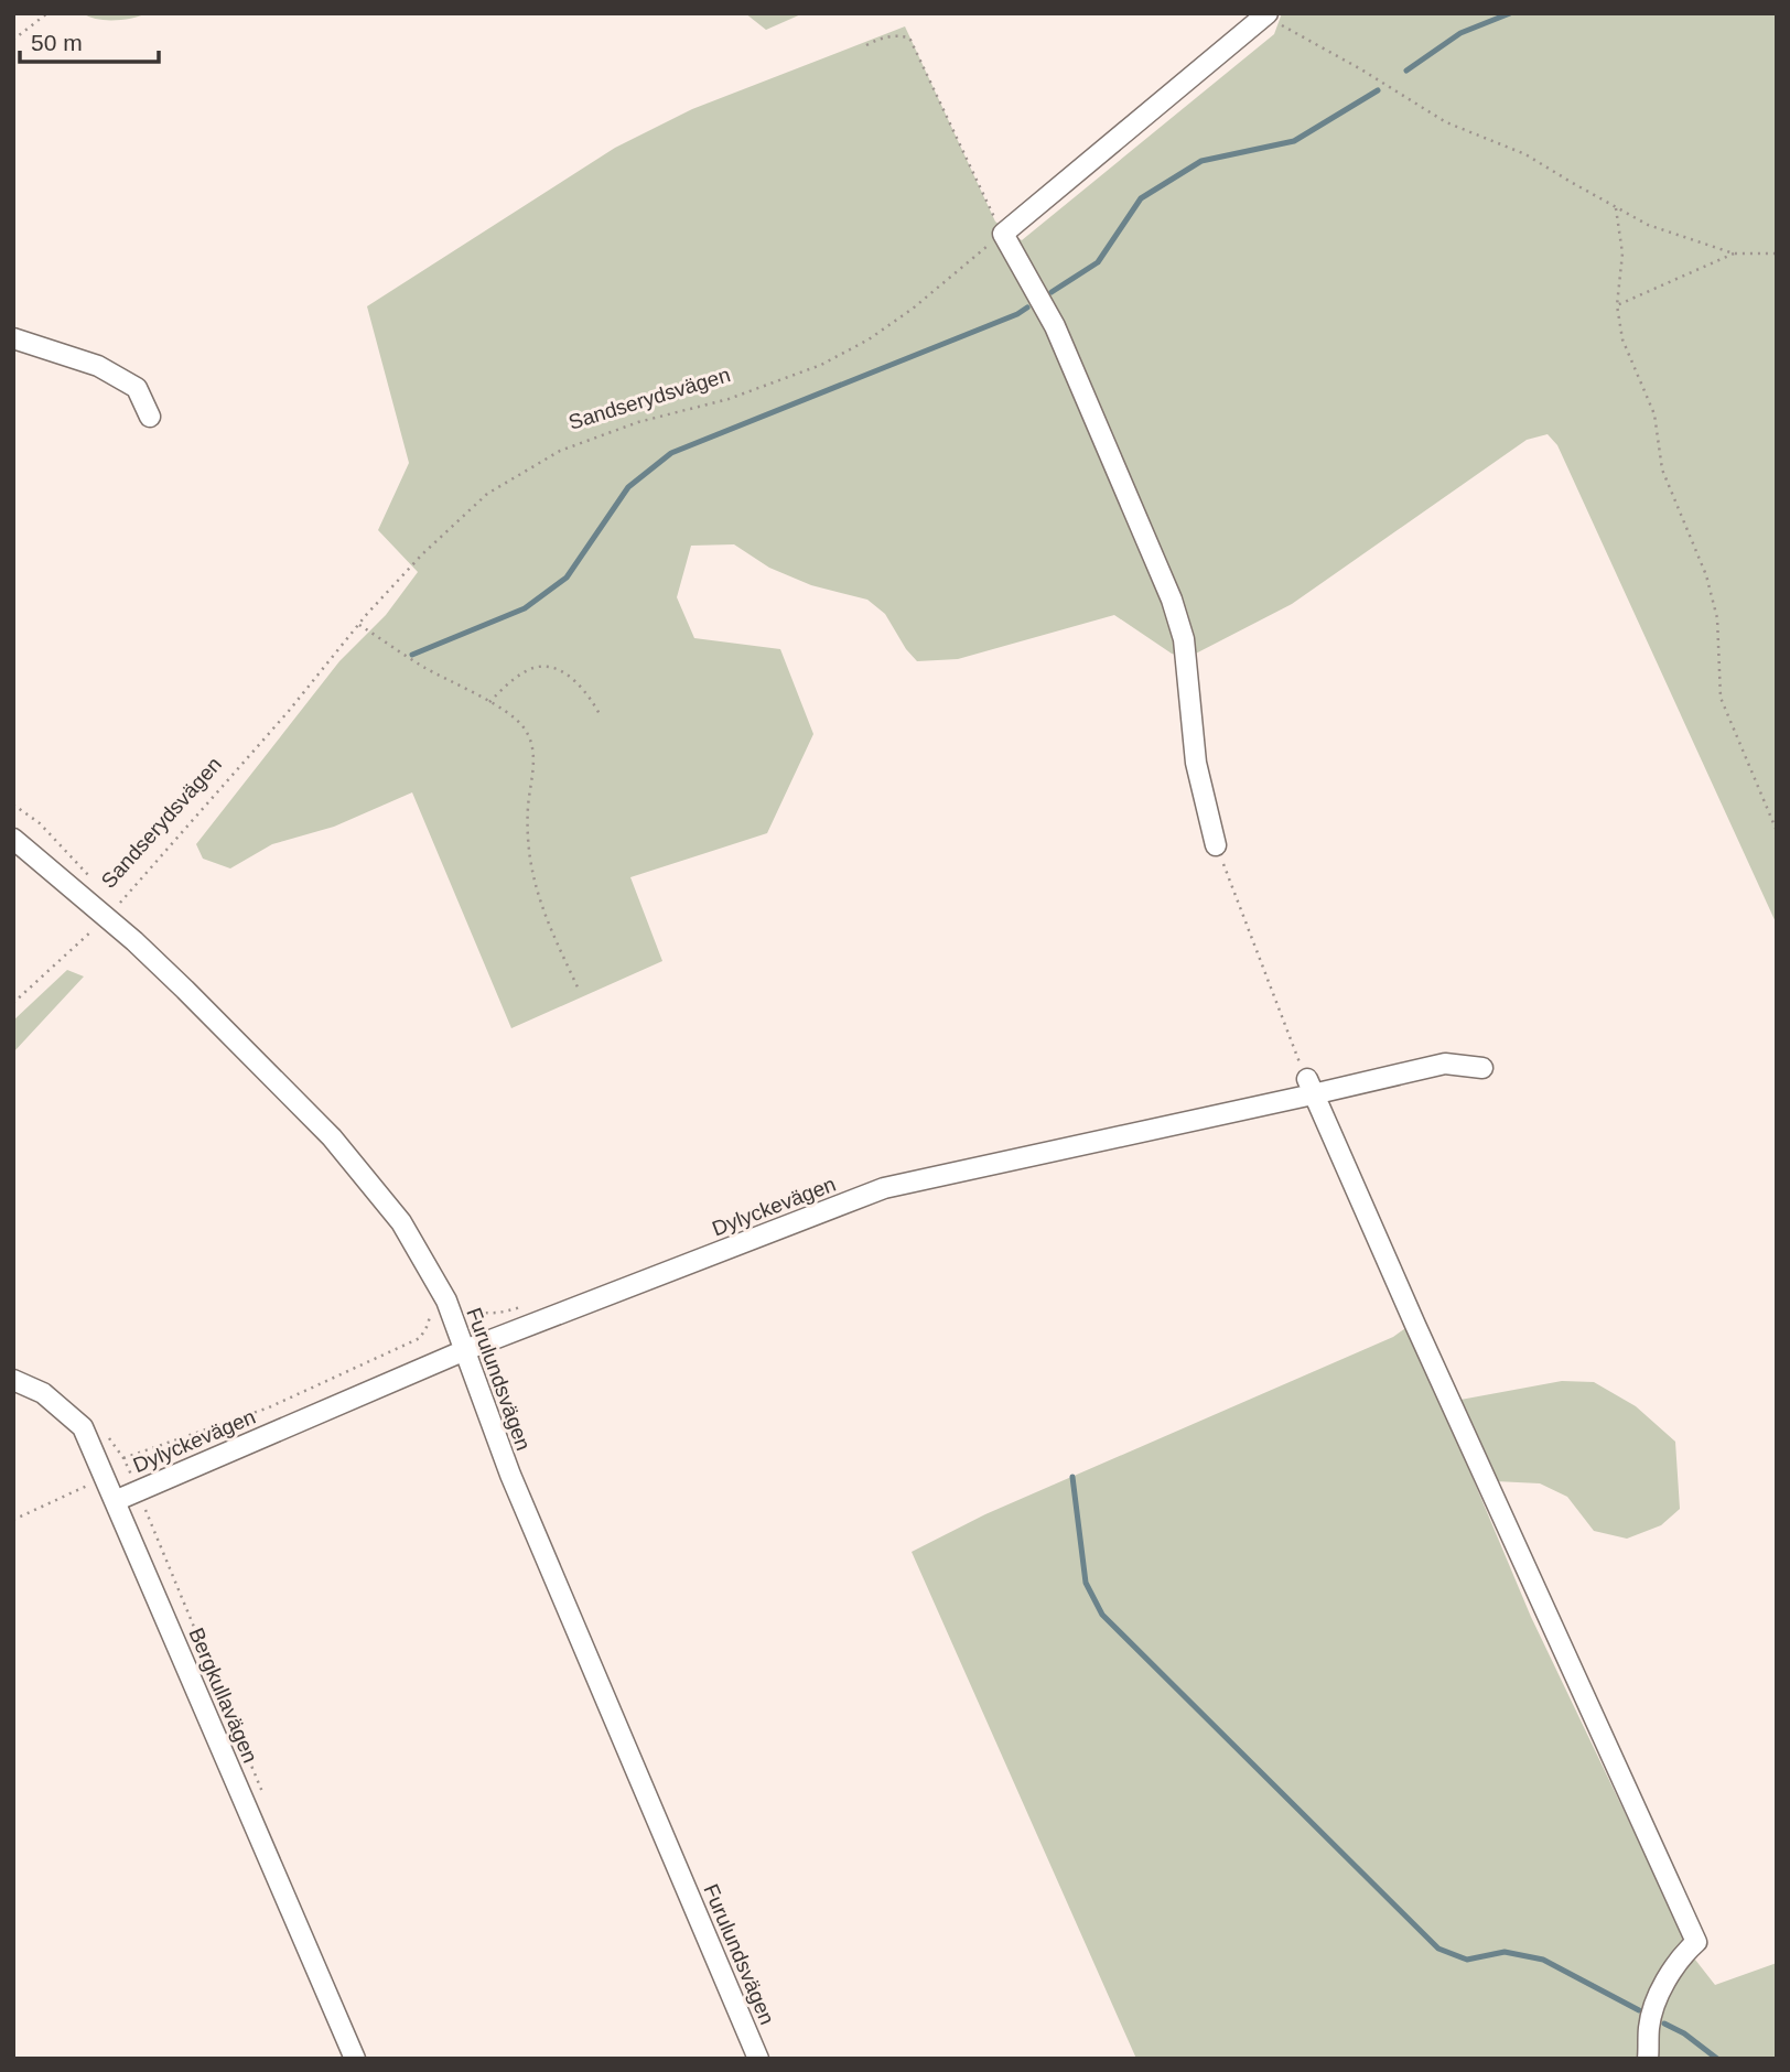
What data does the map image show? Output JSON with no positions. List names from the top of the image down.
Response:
{
  "streets": {
    "street": ["Dylyckevägen", "Furulundsvägen", "Bergkullavägen"],
    "path": ["Sandserydsvägen"]
  },
  "crossings": [
    ["Sandserydsvägen", "Furulundsvägen"],
    ["Dylyckevägen", "Furulundsvägen"],
    ["Dylyckevägen", "Bergkullavägen"]
  ],
  "scale_bar": "50 m"
}
